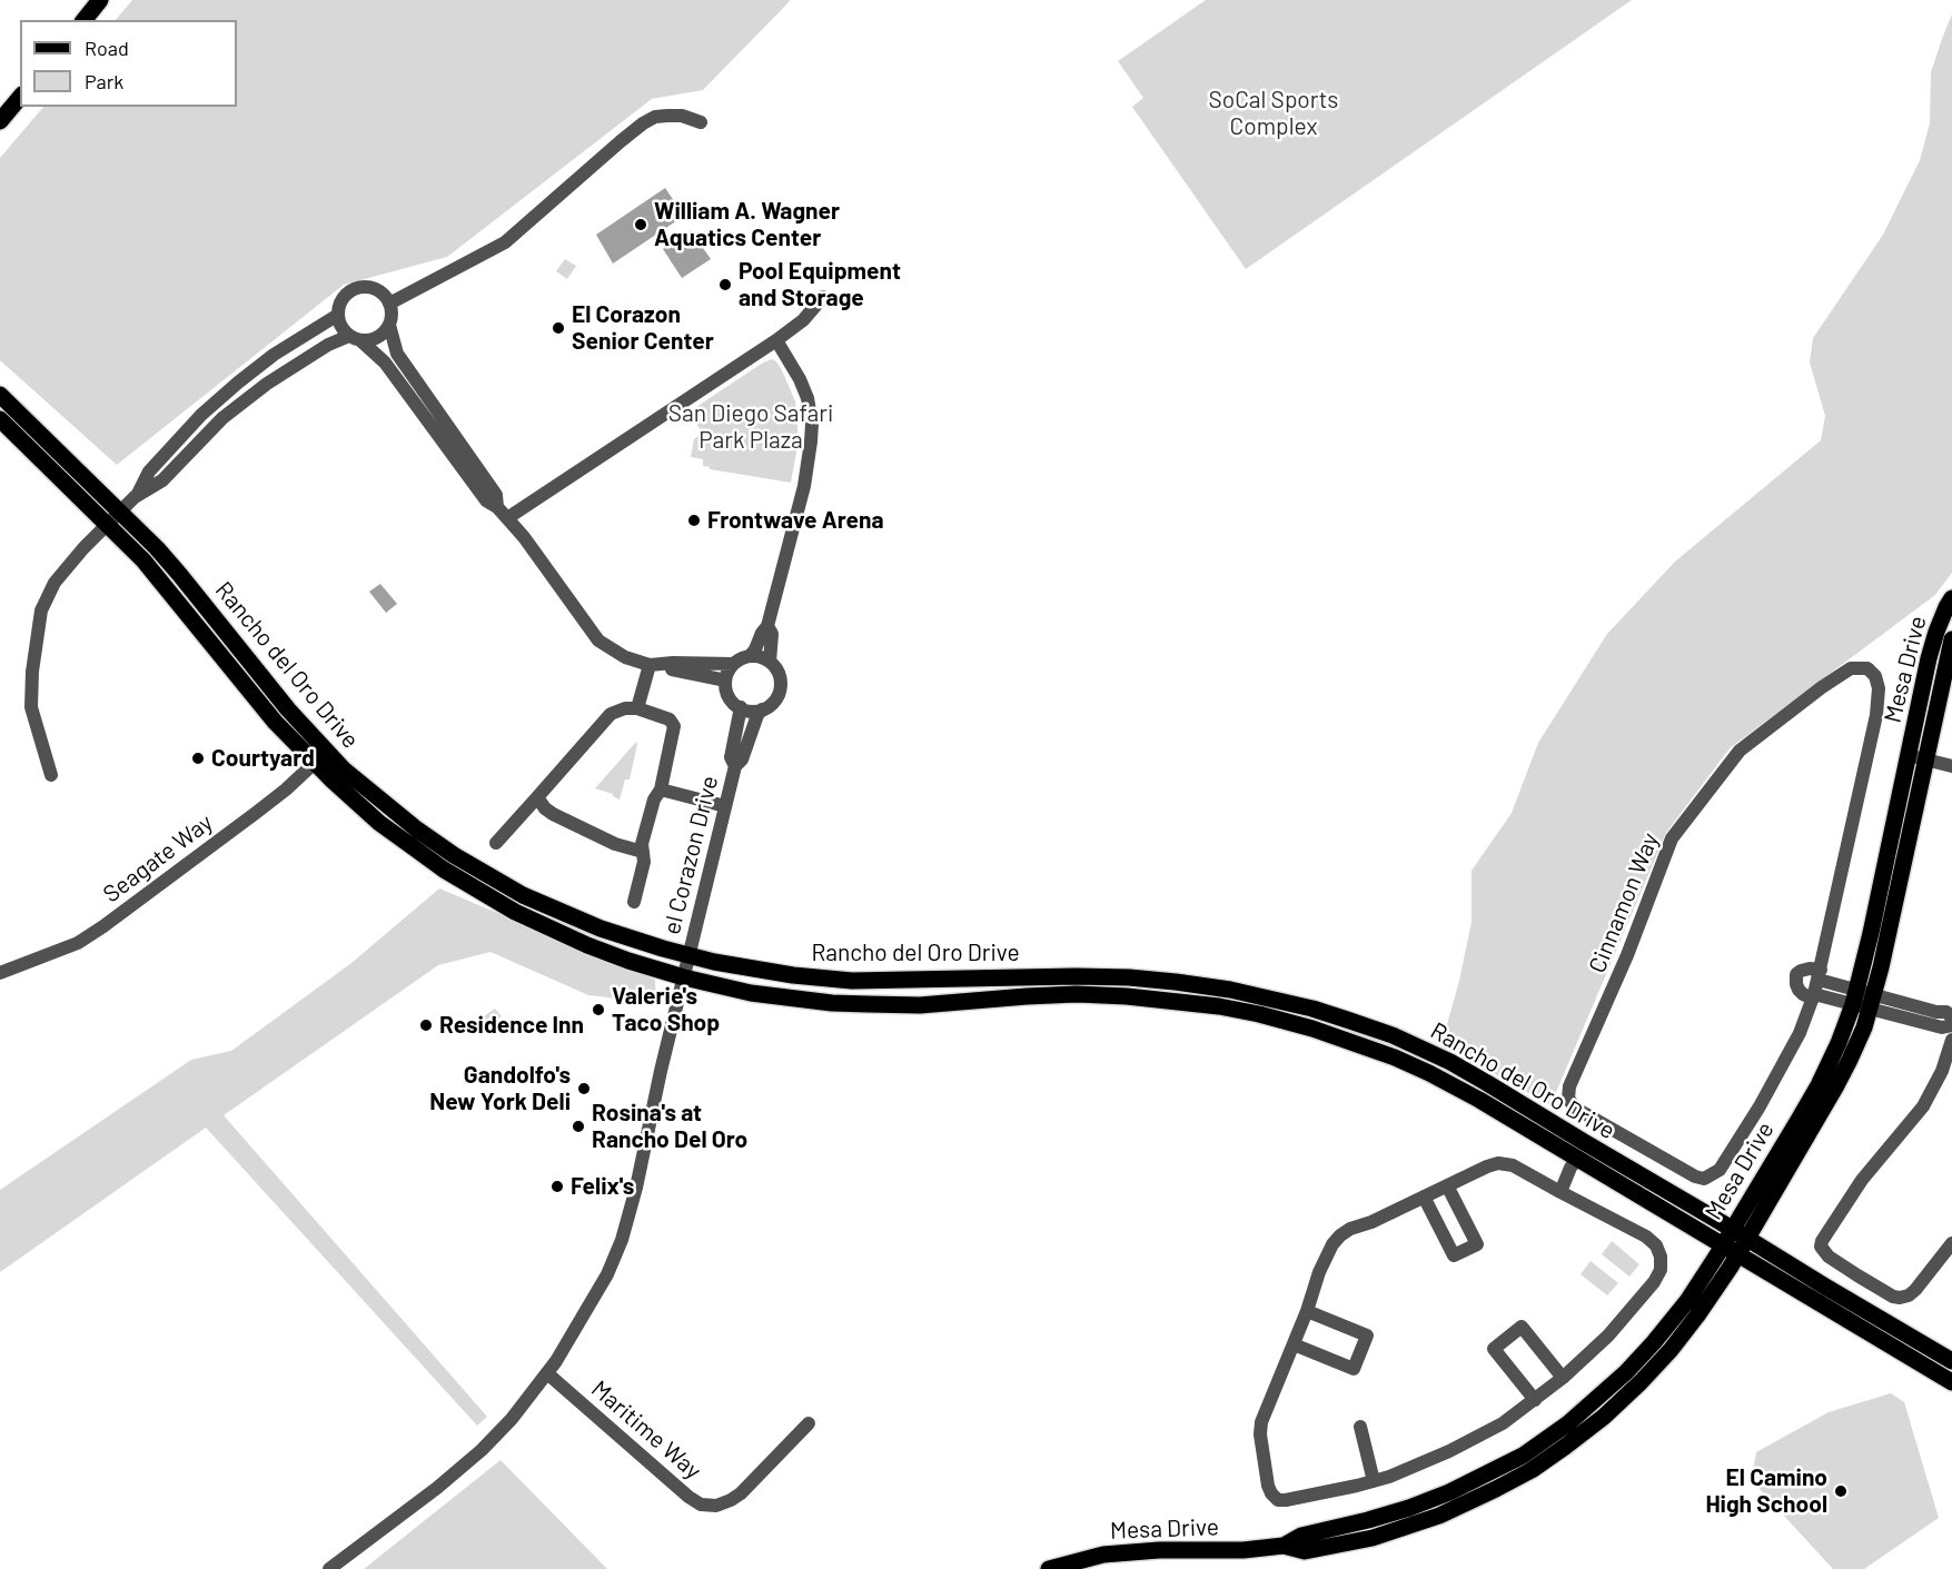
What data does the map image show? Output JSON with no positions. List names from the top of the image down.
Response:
{
  "streets": {
    "main road": ["Rancho del Oro Drive", "Mesa Drive"],
    "street": [
      "el Corazon Drive",
      "Seagate Way",
      "Cinnamon Way",
      "Maritime Way"
    ]
  },
  "crossings": [
    ["Rancho del Oro Drive", "Mesa Drive"],
    ["Rancho del Oro Drive", "el Corazon Drive"],
    ["Rancho del Oro Drive", "Seagate Way"],
    ["el Corazon Drive", "Maritime Way"]
  ],
  "parks": ["SoCal Sports Complex", "San Diego Safari Park Plaza"],
  "places": [
    "William A. Wagner Aquatics Center",
    "Pool Equipment and Storage",
    "El Corazon Senior Center",
    "Frontwave Arena",
    "Courtyard",
    "Valerie's Taco Shop",
    "Residence Inn",
    "Gandolfo's New York Deli",
    "Rosina's at Rancho Del Oro",
    "Felix's",
    "El Camino High School"
  ],
  "legend": ["Road", "Park"]
}
